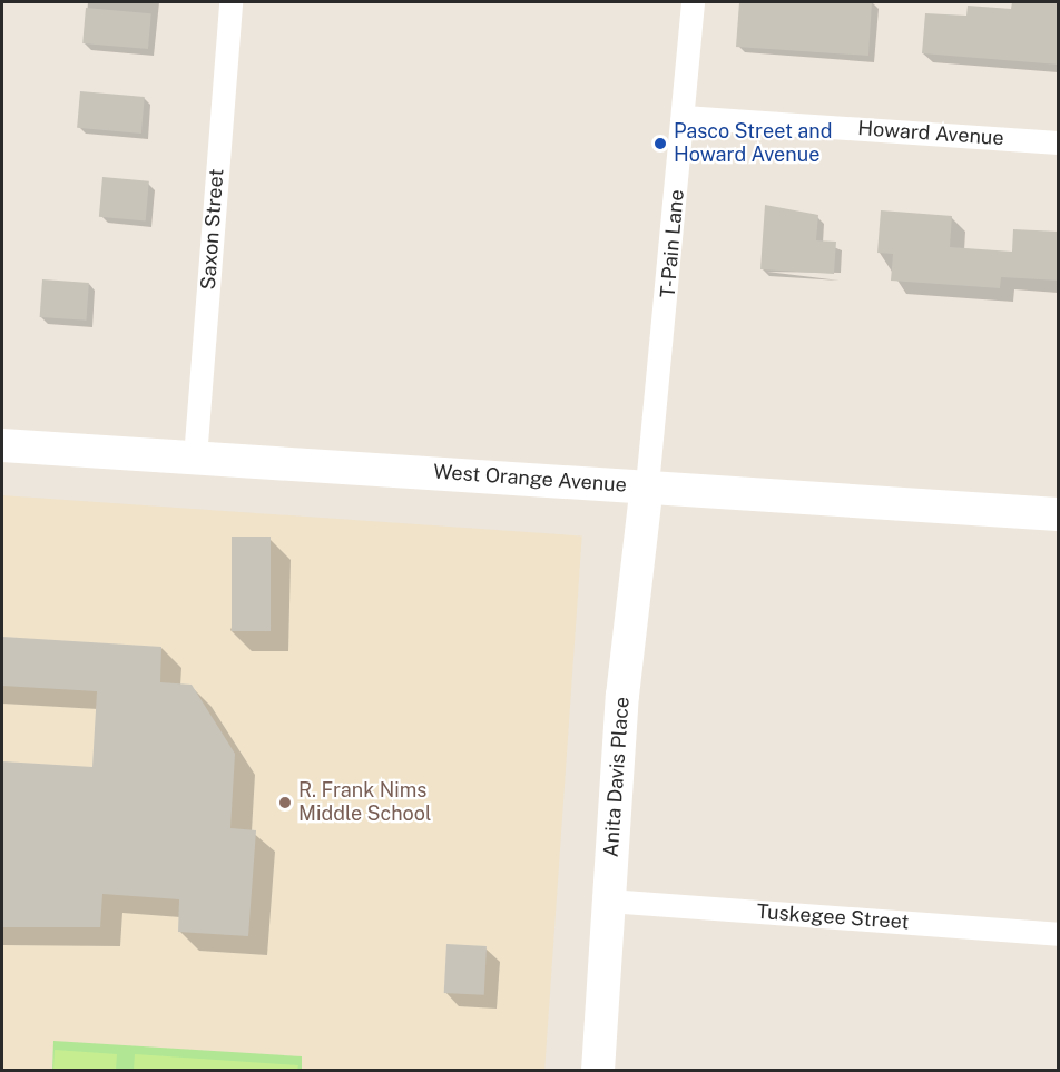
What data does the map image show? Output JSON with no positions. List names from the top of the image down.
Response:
{
  "streets": {
    "main road": ["West Orange Avenue", "Anita Davis Place"],
    "street": [
      "Howard Avenue",
      "Saxon Street",
      "T-Pain Lane",
      "Tuskegee Street"
    ]
  },
  "crossings": [
    ["Howard Avenue", "T-Pain Lane"],
    ["Saxon Street", "West Orange Avenue"],
    ["T-Pain Lane", "West Orange Avenue"],
    ["T-Pain Lane", "Anita Davis Place"],
    ["West Orange Avenue", "Anita Davis Place"],
    ["Anita Davis Place", "Tuskegee Street"]
  ],
  "places": ["Pasco Street and Howard Avenue", "R. Frank Nims Middle School"]
}
